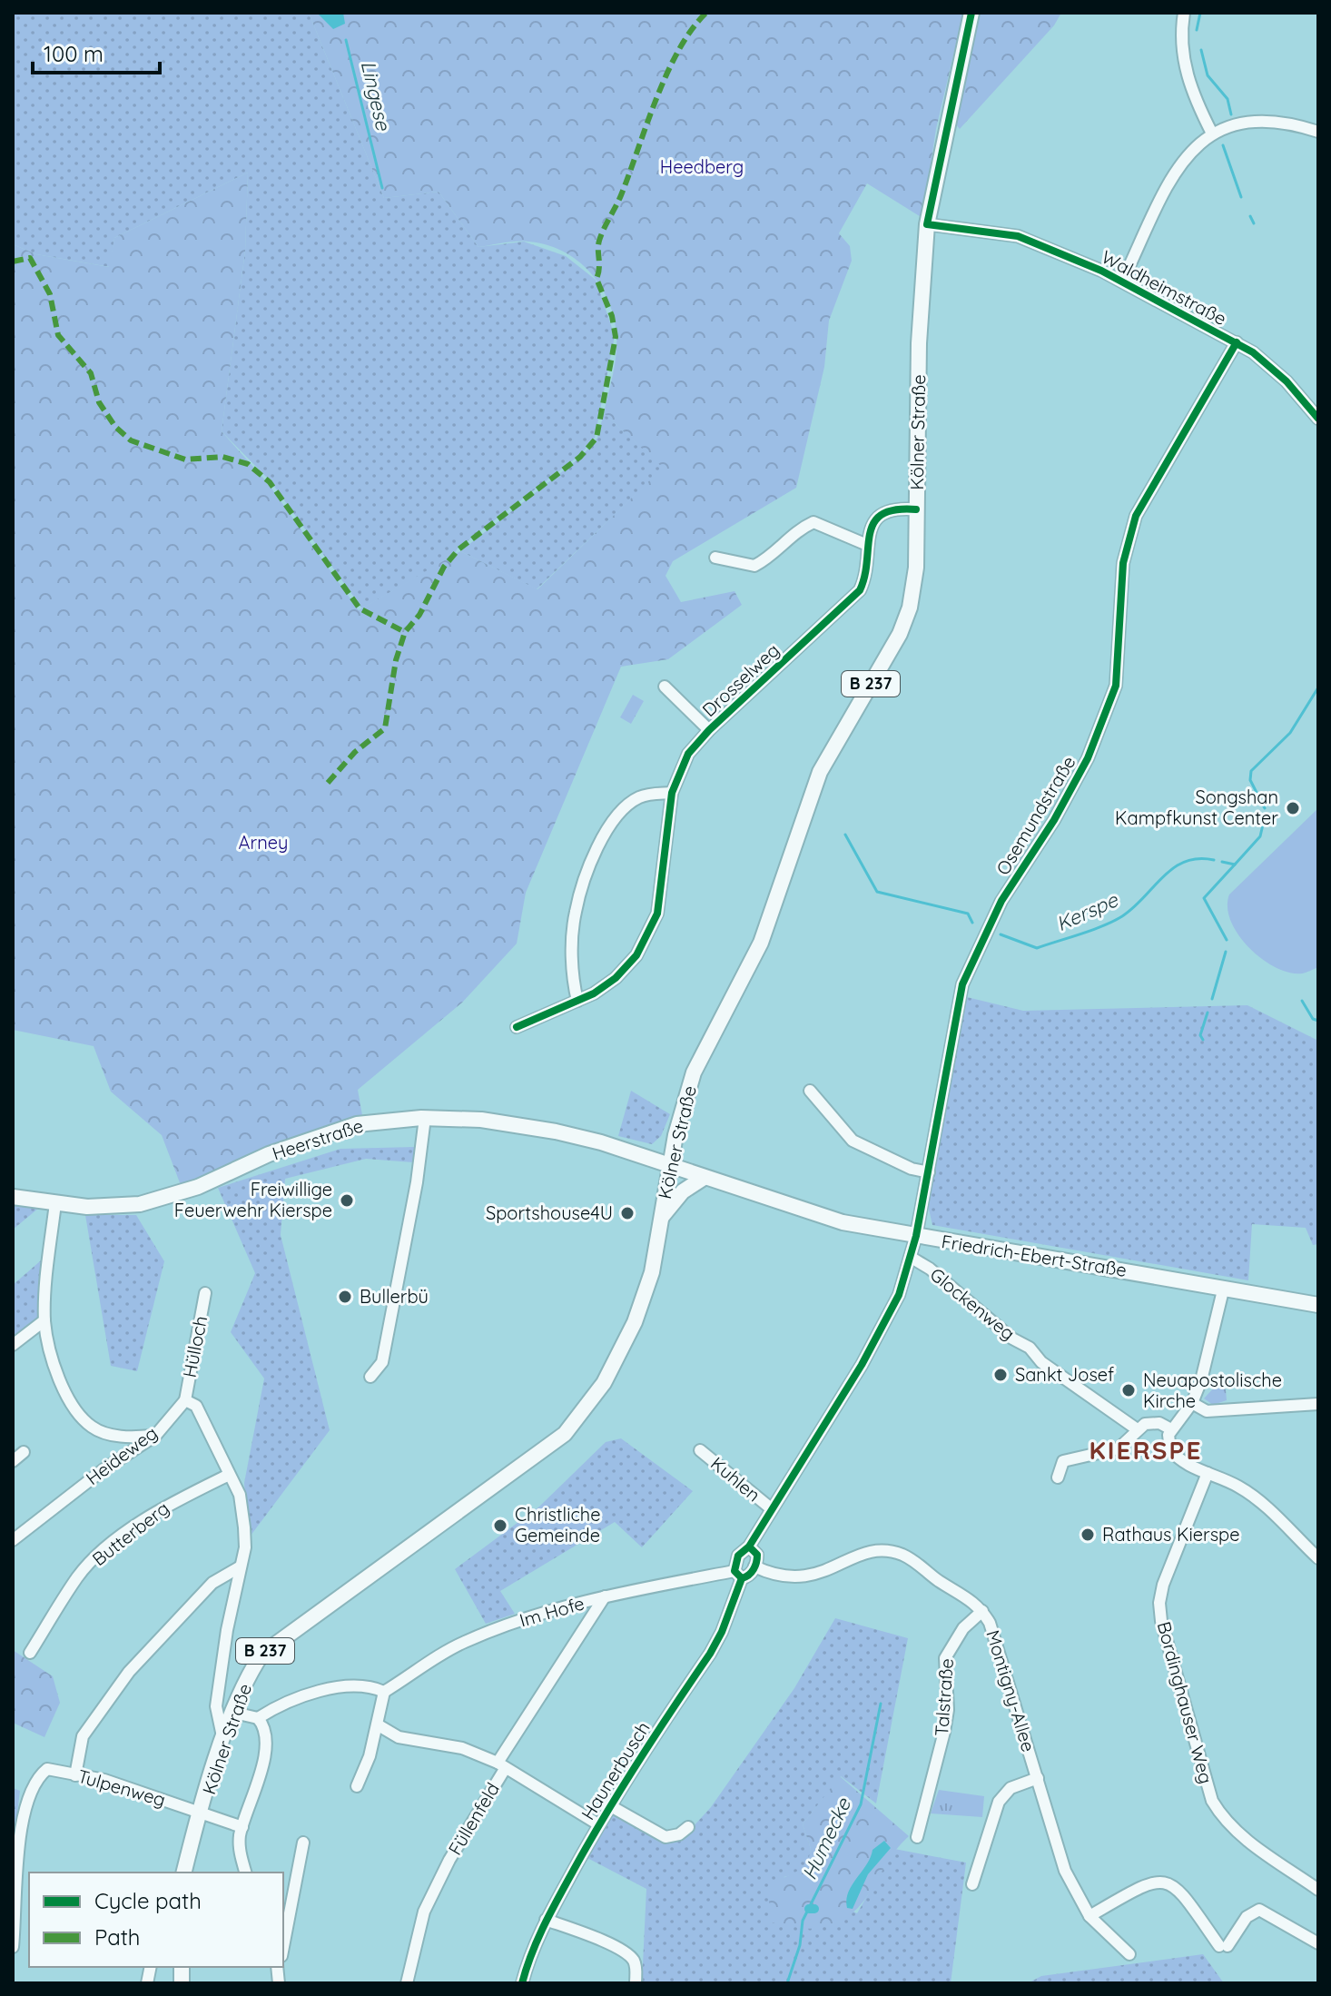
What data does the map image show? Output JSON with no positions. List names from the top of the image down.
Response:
{
  "streets": {
    "main road": [
      "Kölner Straße",
      "B 237",
      "Heerstraße",
      "Friedrich-Ebert-Straße"
    ],
    "street": [
      "Waldheimstraße",
      "Drosselweg",
      "Osemundstraße",
      "Glockenweg",
      "Hülloch",
      "Heideweg",
      "Kuhlen",
      "Butterberg",
      "Im Hofe",
      "Montigny-Allee",
      "Talstraße",
      "Bordinghauser Weg",
      "Haunerbusch",
      "Tulpenweg",
      "Füllenfeld"
    ]
  },
  "crossings": [
    ["Waldheimstraße", "Kölner Straße"],
    ["Waldheimstraße", "B 237"],
    ["Waldheimstraße", "Osemundstraße"],
    ["Kölner Straße", "Drosselweg"],
    ["Kölner Straße", "B 237"],
    ["Kölner Straße", "Heerstraße"],
    ["Kölner Straße", "Friedrich-Ebert-Straße"],
    ["Kölner Straße", "Tulpenweg"],
    ["Osemundstraße", "Friedrich-Ebert-Straße"],
    ["Heerstraße", "Friedrich-Ebert-Straße"],
    ["Hülloch", "Heideweg"],
    ["Im Hofe", "Haunerbusch"],
    ["Im Hofe", "Füllenfeld"],
    ["Montigny-Allee", "Talstraße"]
  ],
  "districts": ["KIERSPE"],
  "water": ["Lingese", "Kerspe", "Humecke"],
  "parks": ["Heedberg", "Arney"],
  "places": [
    "Songshan Kampfkunst Center",
    "Freiwillige Feuerwehr Kierspe",
    "Sportshouse4U",
    "Bullerbü",
    "Sankt Josef",
    "Neuapostolische Kirche",
    "Christliche Gemeinde",
    "Rathaus Kierspe"
  ],
  "legend": ["Cycle path", "Path"],
  "scale_bar": "100 m"
}
